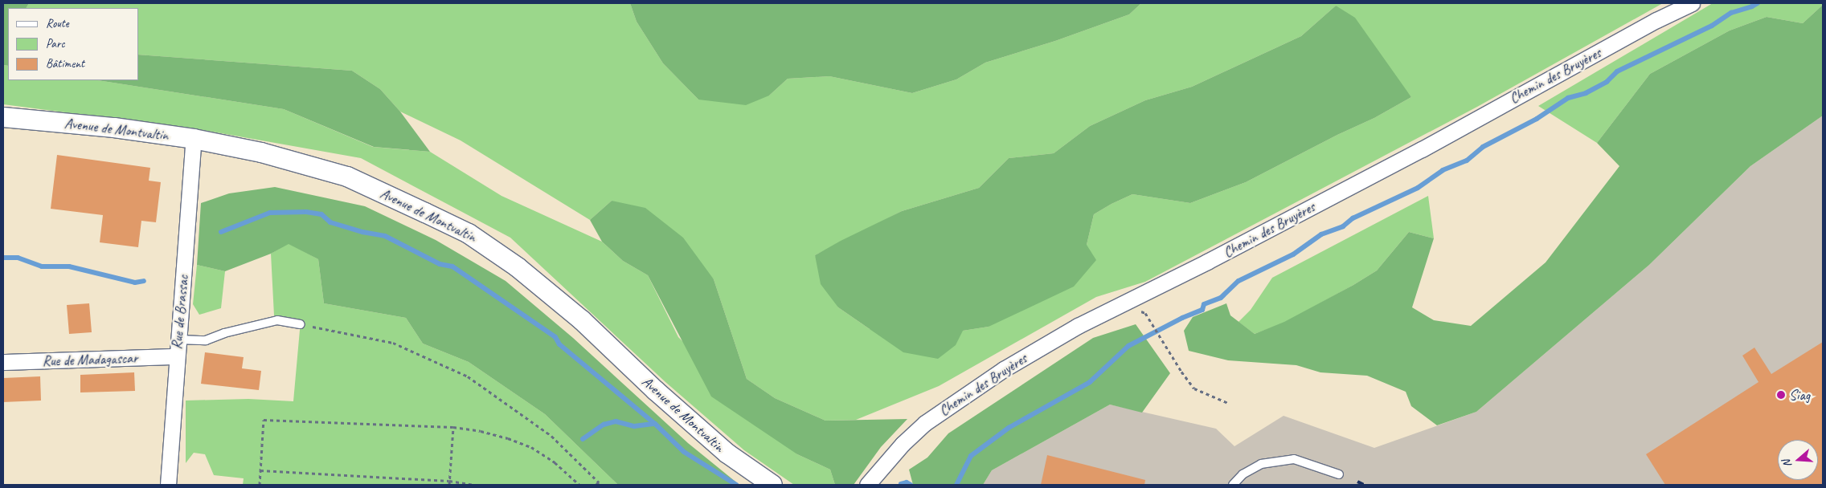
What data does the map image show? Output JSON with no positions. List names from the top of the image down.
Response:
{
  "streets": {
    "street": [
      "Chemin des Bruyères",
      "Avenue de Montvaltin",
      "Rue de Brassac",
      "Rue de Madagascar"
    ]
  },
  "crossings": [
    ["Avenue de Montvaltin", "Rue de Brassac"],
    ["Rue de Brassac", "Rue de Madagascar"]
  ],
  "places": ["Siag"],
  "legend": ["Route", "Parc", "Bâtiment"],
  "north": "left"
}
